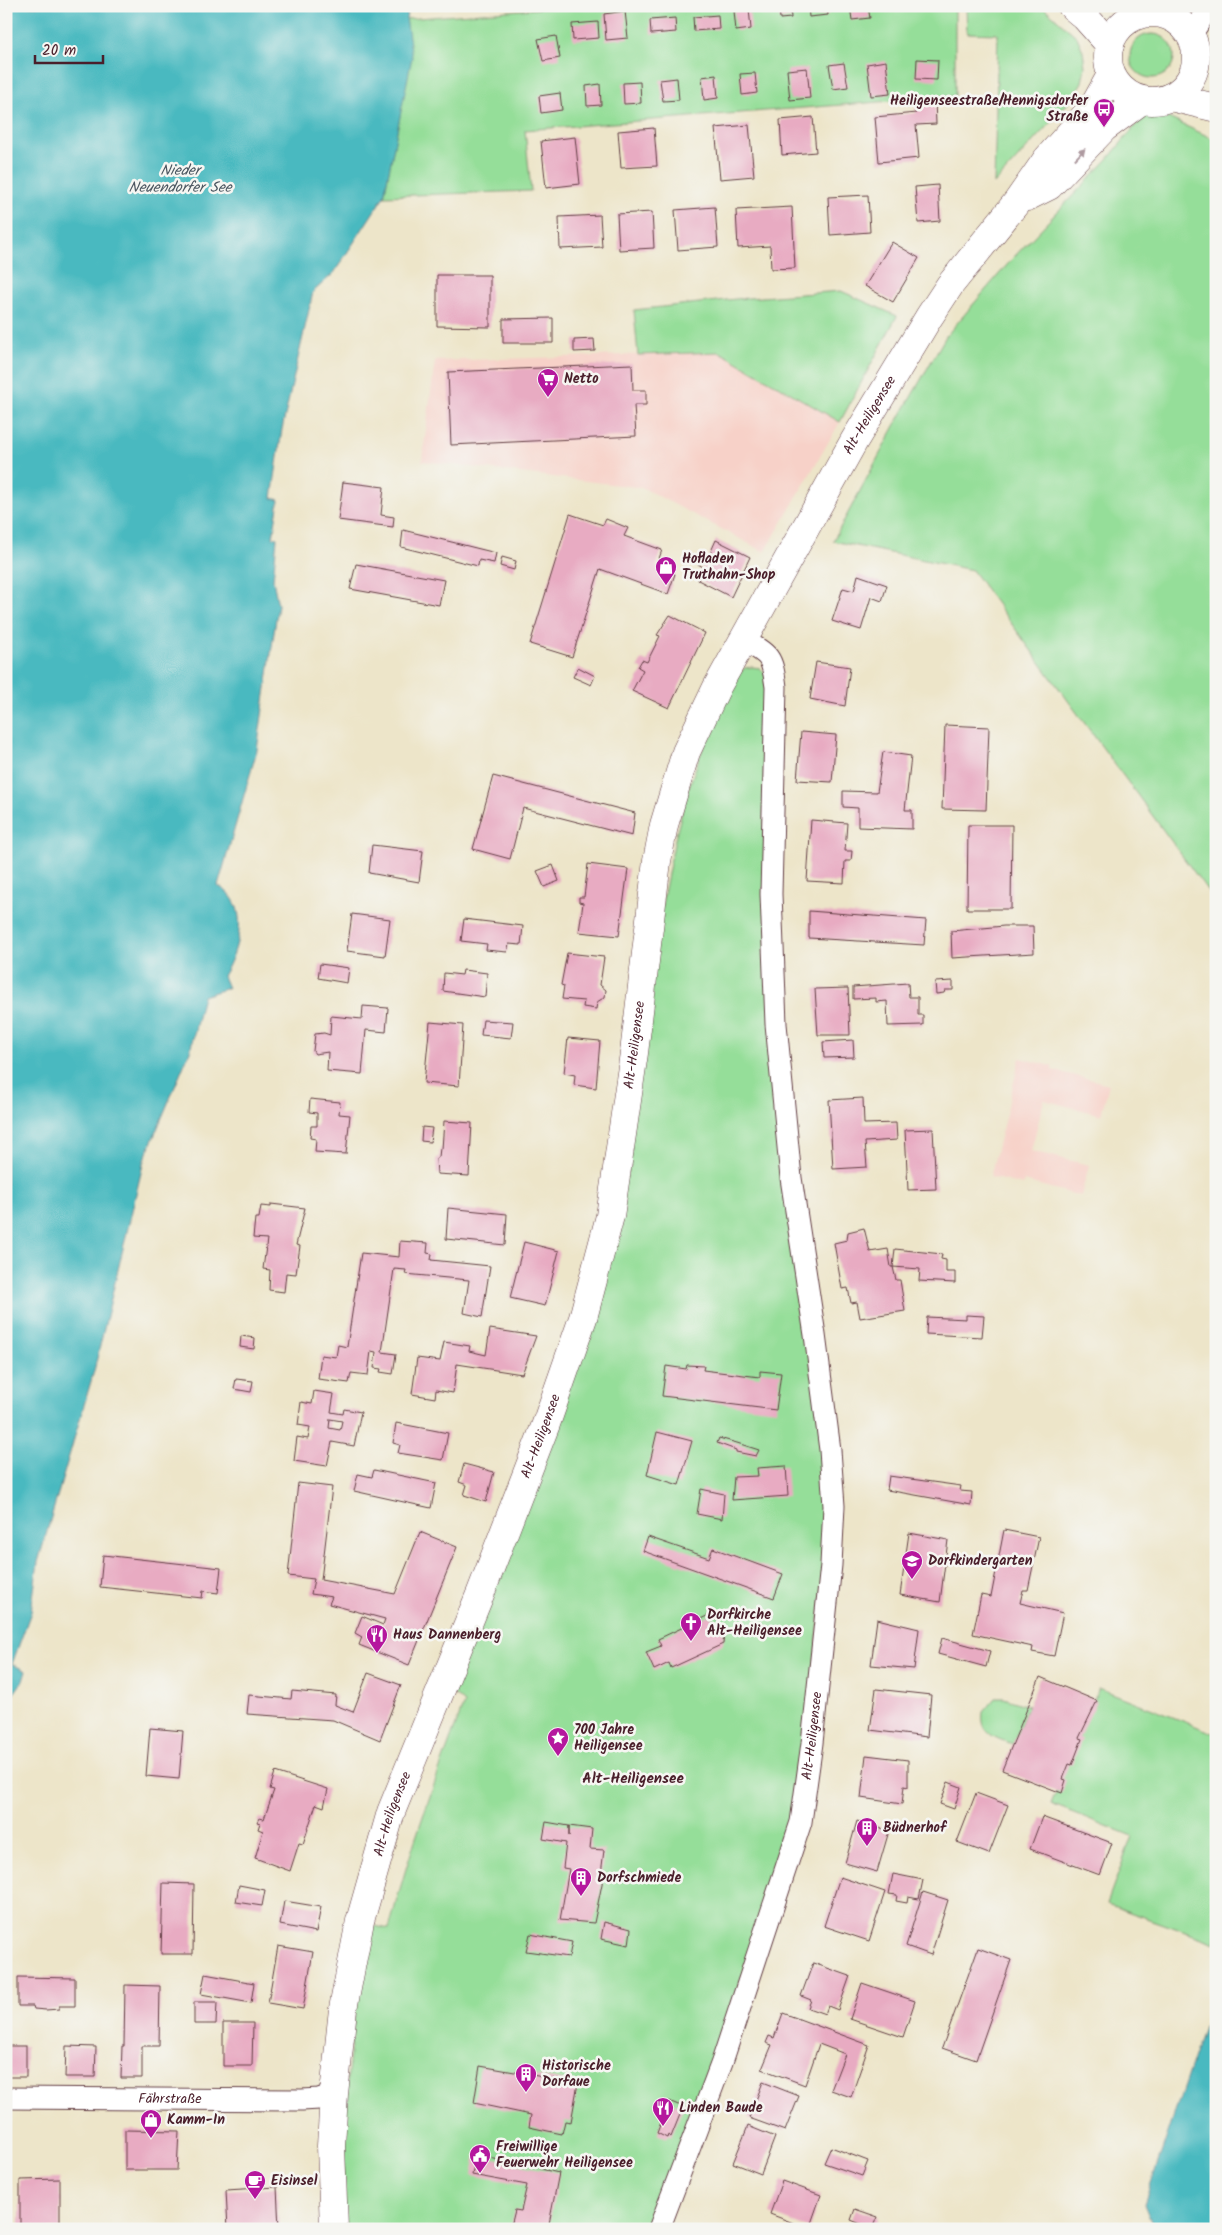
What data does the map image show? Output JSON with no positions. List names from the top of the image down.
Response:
{
  "streets": {
    "main road": ["Alt-Heiligensee"],
    "street": ["Fährstraße"]
  },
  "crossings": [
    ["Alt-Heiligensee", "Fährstraße"]
  ],
  "districts": ["Alt-Heiligensee"],
  "water": ["Nieder Neuendorfer See"],
  "places": {
    "bus stop": ["Heiligenseestraße/Hennigsdorfer Straße"],
    "supermarket": ["Netto"],
    "shop": ["Hofladen Truthahn-Shop", "Kamm-In"],
    "school or university": ["Dorfkindergarten"],
    "church": ["Dorfkirche Alt-Heiligensee"],
    "restaurant": ["Haus Dannenberg", "Linden Baude"],
    "place": ["700 Jahre Heiligensee"],
    "building": ["Büdnerhof", "Dorfschmiede", "Historische Dorfaue"],
    "public building": ["Freiwillige Feuerwehr Heiligensee"],
    "cafe": ["Eisinsel"]
  },
  "scale_bar": "20 m"
}
